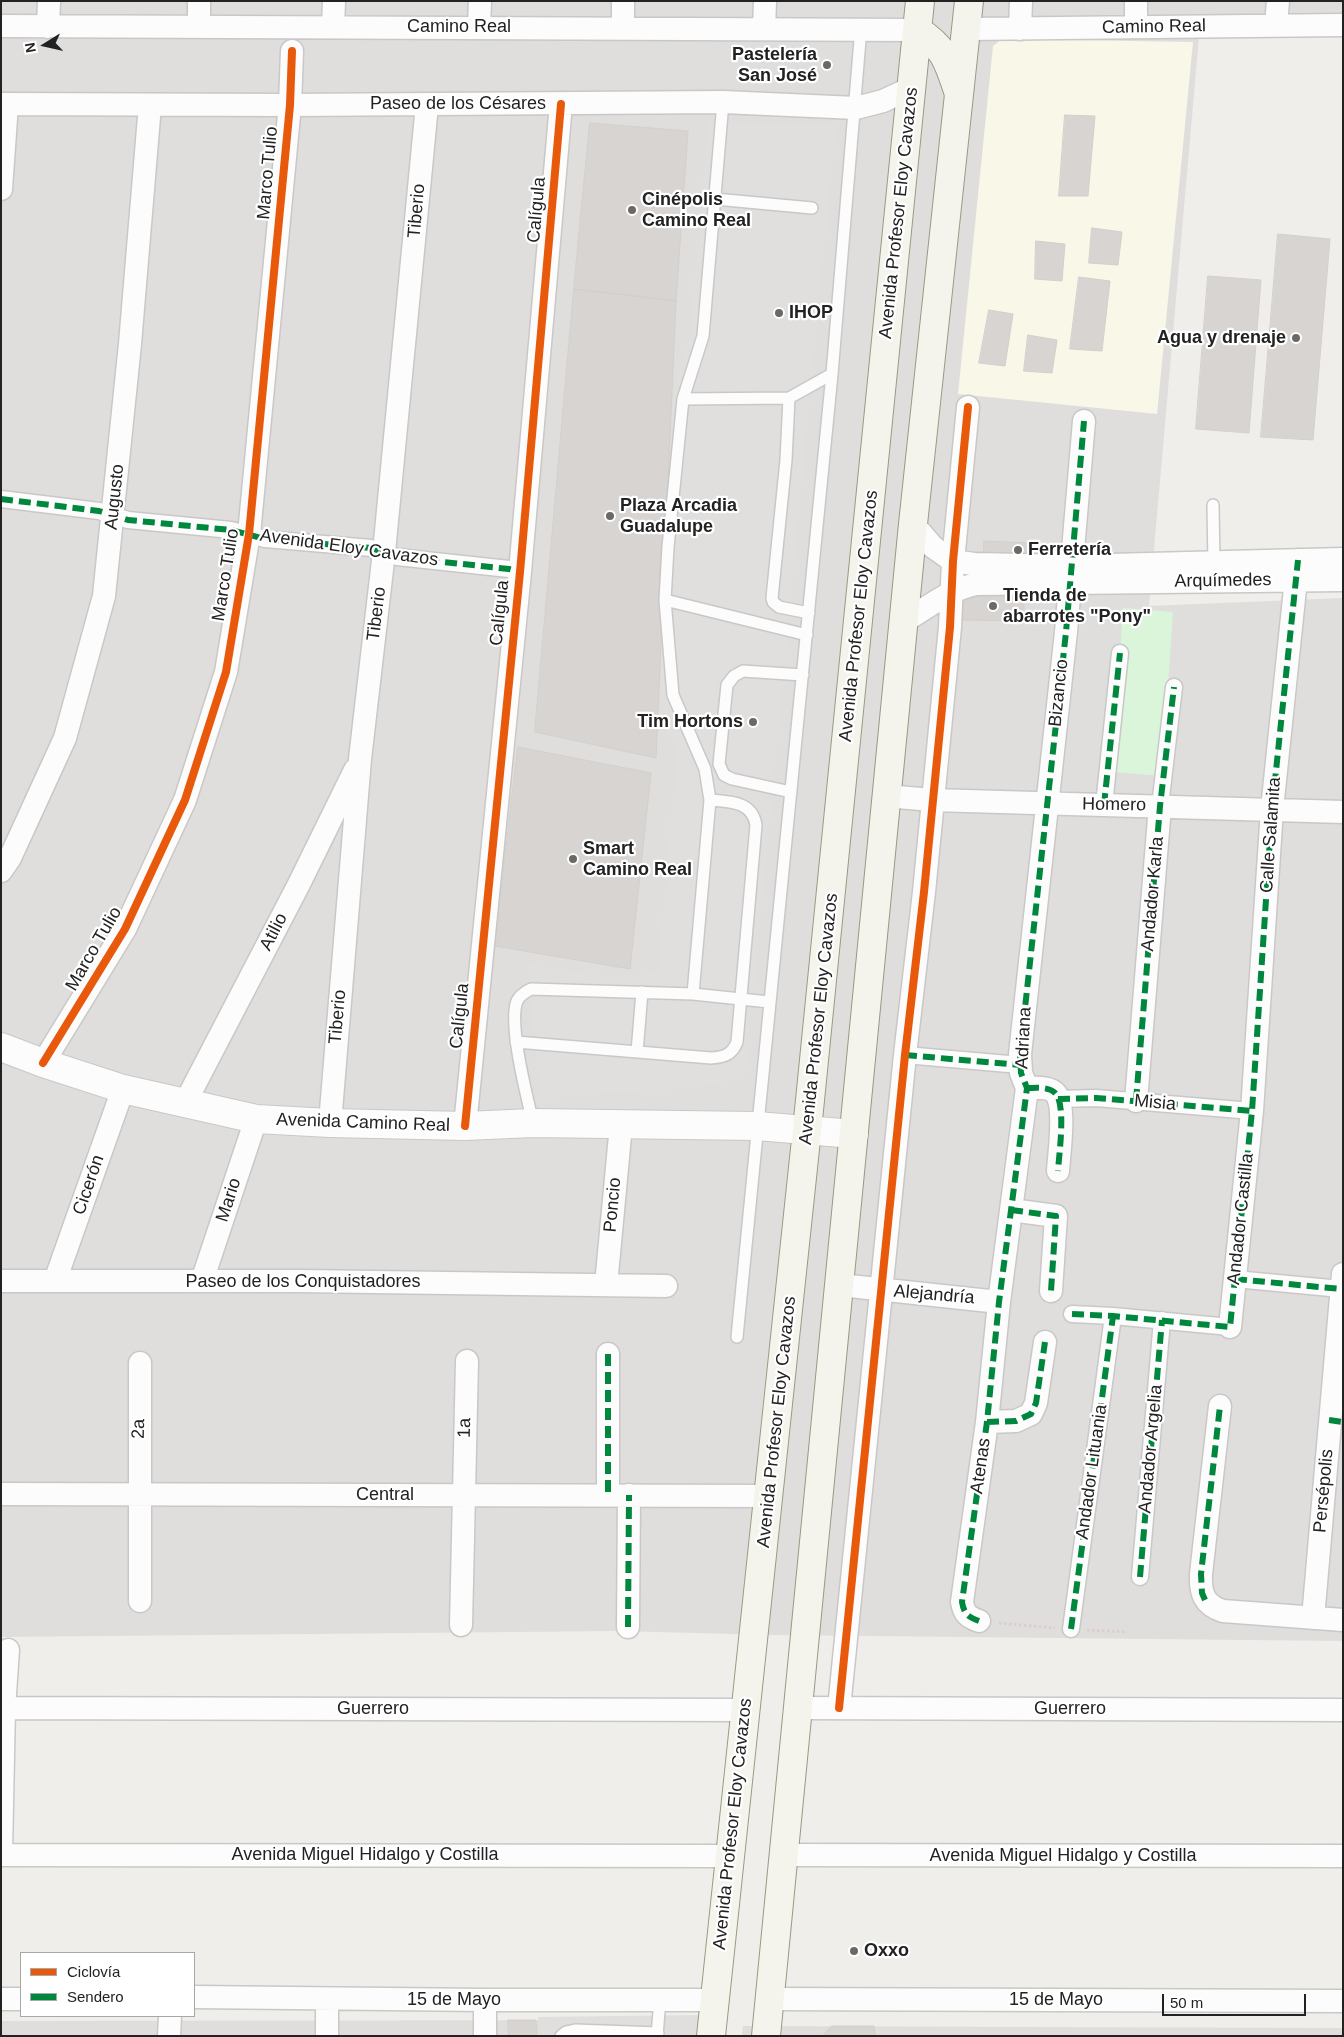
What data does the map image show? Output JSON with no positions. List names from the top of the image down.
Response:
{
  "streets": {
    "main road": ["Avenida Profesor Eloy Cavazos"],
    "street": [
      "Camino Real",
      "Paseo de los Césares",
      "Marco Tulio",
      "Calígula",
      "Tiberio",
      "Augusto",
      "Avenida Eloy Cavazos",
      "Arquímedes",
      "Bizancio",
      "Homero",
      "Calle Salamita",
      "Andador Karla",
      "Atilio",
      "Adriana",
      "Misia",
      "Avenida Camino Real",
      "Cicerón",
      "Mario",
      "Poncio",
      "Andador Castilla",
      "Paseo de los Conquistadores",
      "Alejandría",
      "1a",
      "2a",
      "Andador Argelia",
      "Atenas",
      "Andador Lituania",
      "Persépolis",
      "Central",
      "Guerrero",
      "Avenida Miguel Hidalgo y Costilla",
      "15 de Mayo"
    ]
  },
  "crossings": [
    ["Camino Real", "Avenida Profesor Eloy Cavazos"],
    ["Paseo de los Césares", "Marco Tulio"],
    ["Paseo de los Césares", "Calígula"],
    ["Paseo de los Césares", "Tiberio"],
    ["Paseo de los Césares", "Avenida Profesor Eloy Cavazos"],
    ["Paseo de los Césares", "Augusto"],
    ["Marco Tulio", "Avenida Eloy Cavazos"],
    ["Marco Tulio", "Avenida Camino Real"],
    ["Calígula", "Avenida Eloy Cavazos"],
    ["Calígula", "Avenida Camino Real"],
    ["Tiberio", "Avenida Eloy Cavazos"],
    ["Tiberio", "Atilio"],
    ["Tiberio", "Avenida Camino Real"],
    ["Avenida Profesor Eloy Cavazos", "Avenida Camino Real"],
    ["Avenida Profesor Eloy Cavazos", "Central"],
    ["Avenida Profesor Eloy Cavazos", "Guerrero"],
    ["Avenida Profesor Eloy Cavazos", "Avenida Miguel Hidalgo y Costilla"],
    ["Avenida Profesor Eloy Cavazos", "15 de Mayo"],
    ["Augusto", "Avenida Eloy Cavazos"],
    ["Arquímedes", "Bizancio"],
    ["Arquímedes", "Calle Salamita"],
    ["Bizancio", "Homero"],
    ["Bizancio", "Adriana"],
    ["Homero", "Calle Salamita"],
    ["Homero", "Andador Karla"],
    ["Homero", "Adriana"],
    ["Calle Salamita", "Misia"],
    ["Calle Salamita", "Andador Castilla"],
    ["Andador Karla", "Misia"],
    ["Atilio", "Avenida Camino Real"],
    ["Adriana", "Alejandría"],
    ["Adriana", "Atenas"],
    ["Misia", "Andador Castilla"],
    ["Avenida Camino Real", "Cicerón"],
    ["Avenida Camino Real", "Mario"],
    ["Avenida Camino Real", "Poncio"],
    ["Cicerón", "Paseo de los Conquistadores"],
    ["Mario", "Paseo de los Conquistadores"],
    ["Poncio", "Paseo de los Conquistadores"],
    ["Alejandría", "Atenas"],
    ["1a", "Central"],
    ["2a", "Central"]
  ],
  "places": [
    "Pastelería San José",
    "Cinépolis Camino Real",
    "IHOP",
    "Agua y drenaje",
    "Plaza Arcadia Guadalupe",
    "Ferretería",
    "Tienda de abarrotes \"Pony\"",
    "Tim Hortons",
    "Smart Camino Real",
    "Oxxo"
  ],
  "legend": ["Ciclovía", "Sendero"],
  "scale_bar": "50 m",
  "north": "left"
}
